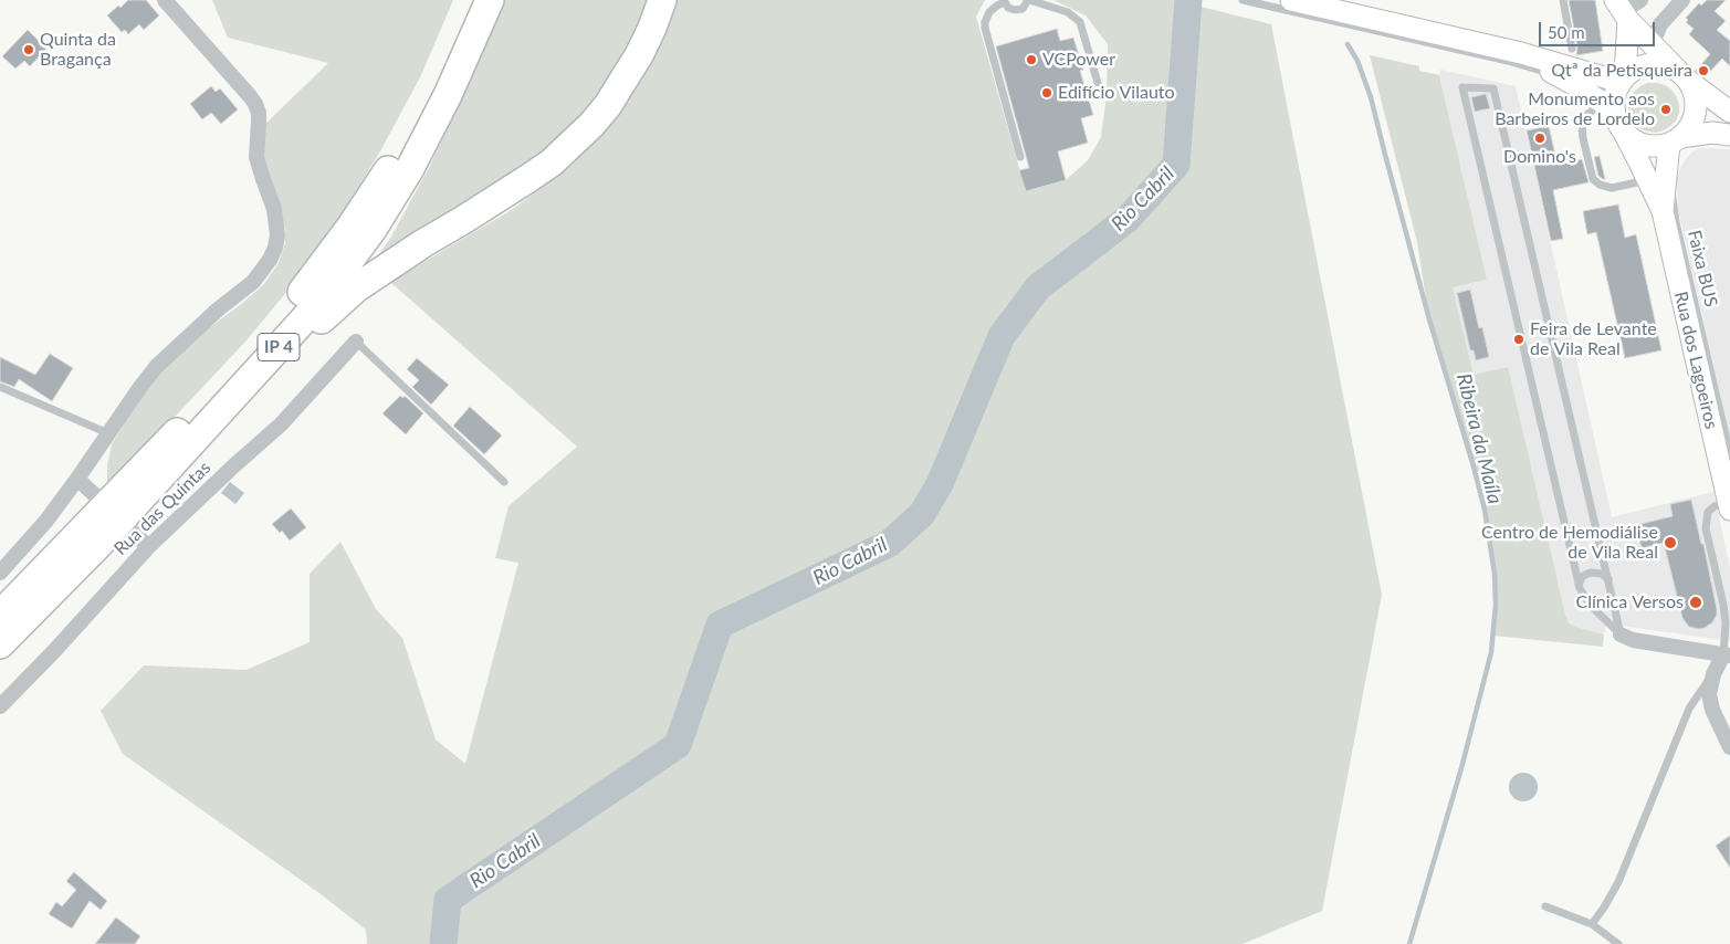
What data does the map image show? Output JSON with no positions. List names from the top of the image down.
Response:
{
  "streets": {
    "highway": ["IP 4"],
    "main road": ["Rua dos Lagoeiros"],
    "street": ["Rua das Quintas"],
    "lane": ["Faixa BUS"]
  },
  "water": ["Rio Cabril", "Ribeira da Maíla"],
  "places": [
    "Quinta da Bragança",
    "VCPower",
    "Qtª da Petisqueira",
    "Edifício Vilauto",
    "Monumento aos Barbeiros de Lordelo",
    "Domino's",
    "Feira de Levante de Vila Real",
    "Centro de Hemodiálise de Vila Real",
    "Clínica Versos"
  ],
  "scale_bar": "50 m"
}
